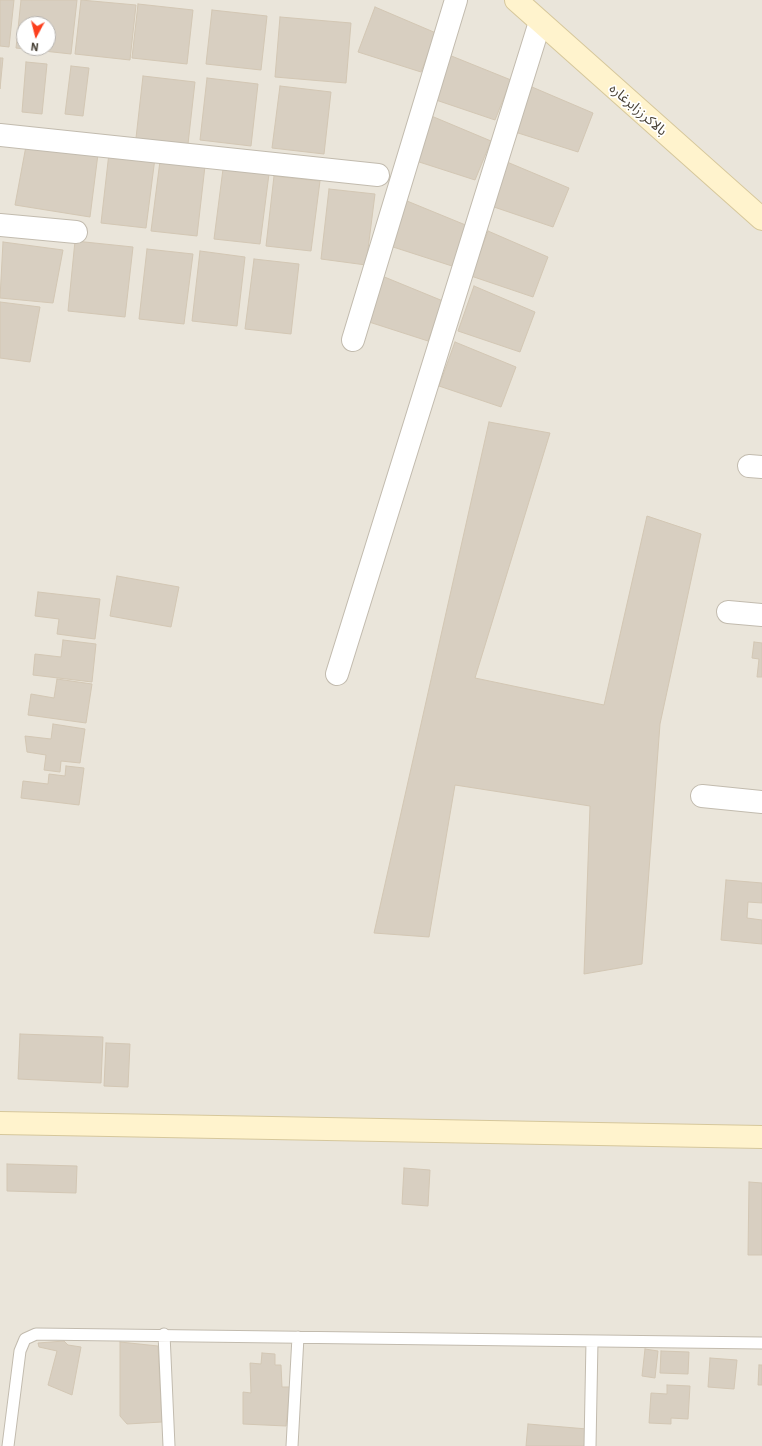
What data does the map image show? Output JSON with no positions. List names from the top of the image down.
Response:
{
  "streets": {
    "main road": ["بالاکرززابرغاره"]
  },
  "north": "bottom"
}
